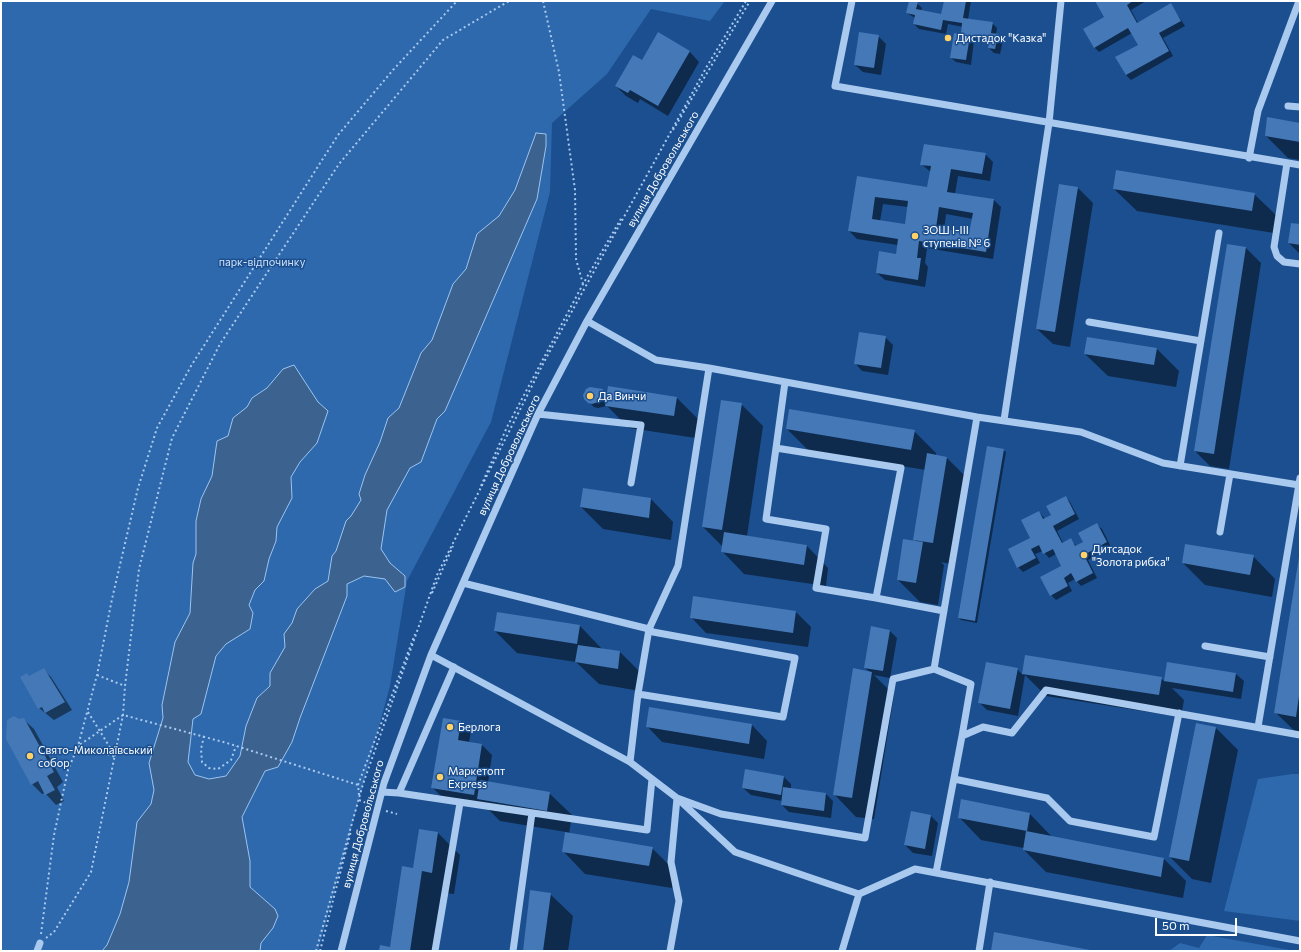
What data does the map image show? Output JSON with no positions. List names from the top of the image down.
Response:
{
  "streets": {
    "street": ["вулиця Добровольського"]
  },
  "parks": ["парк-відпочинку"],
  "places": [
    "Дистадок \"Казка\"",
    "ЗОШ І-ІІІ ступенів № 6",
    "Да Винчи",
    "Дитсадок \"Золота рибка\"",
    "Берлога",
    "Свято-Миколаївський собор",
    "Маркетопт Express"
  ],
  "scale_bar": "50 m"
}
